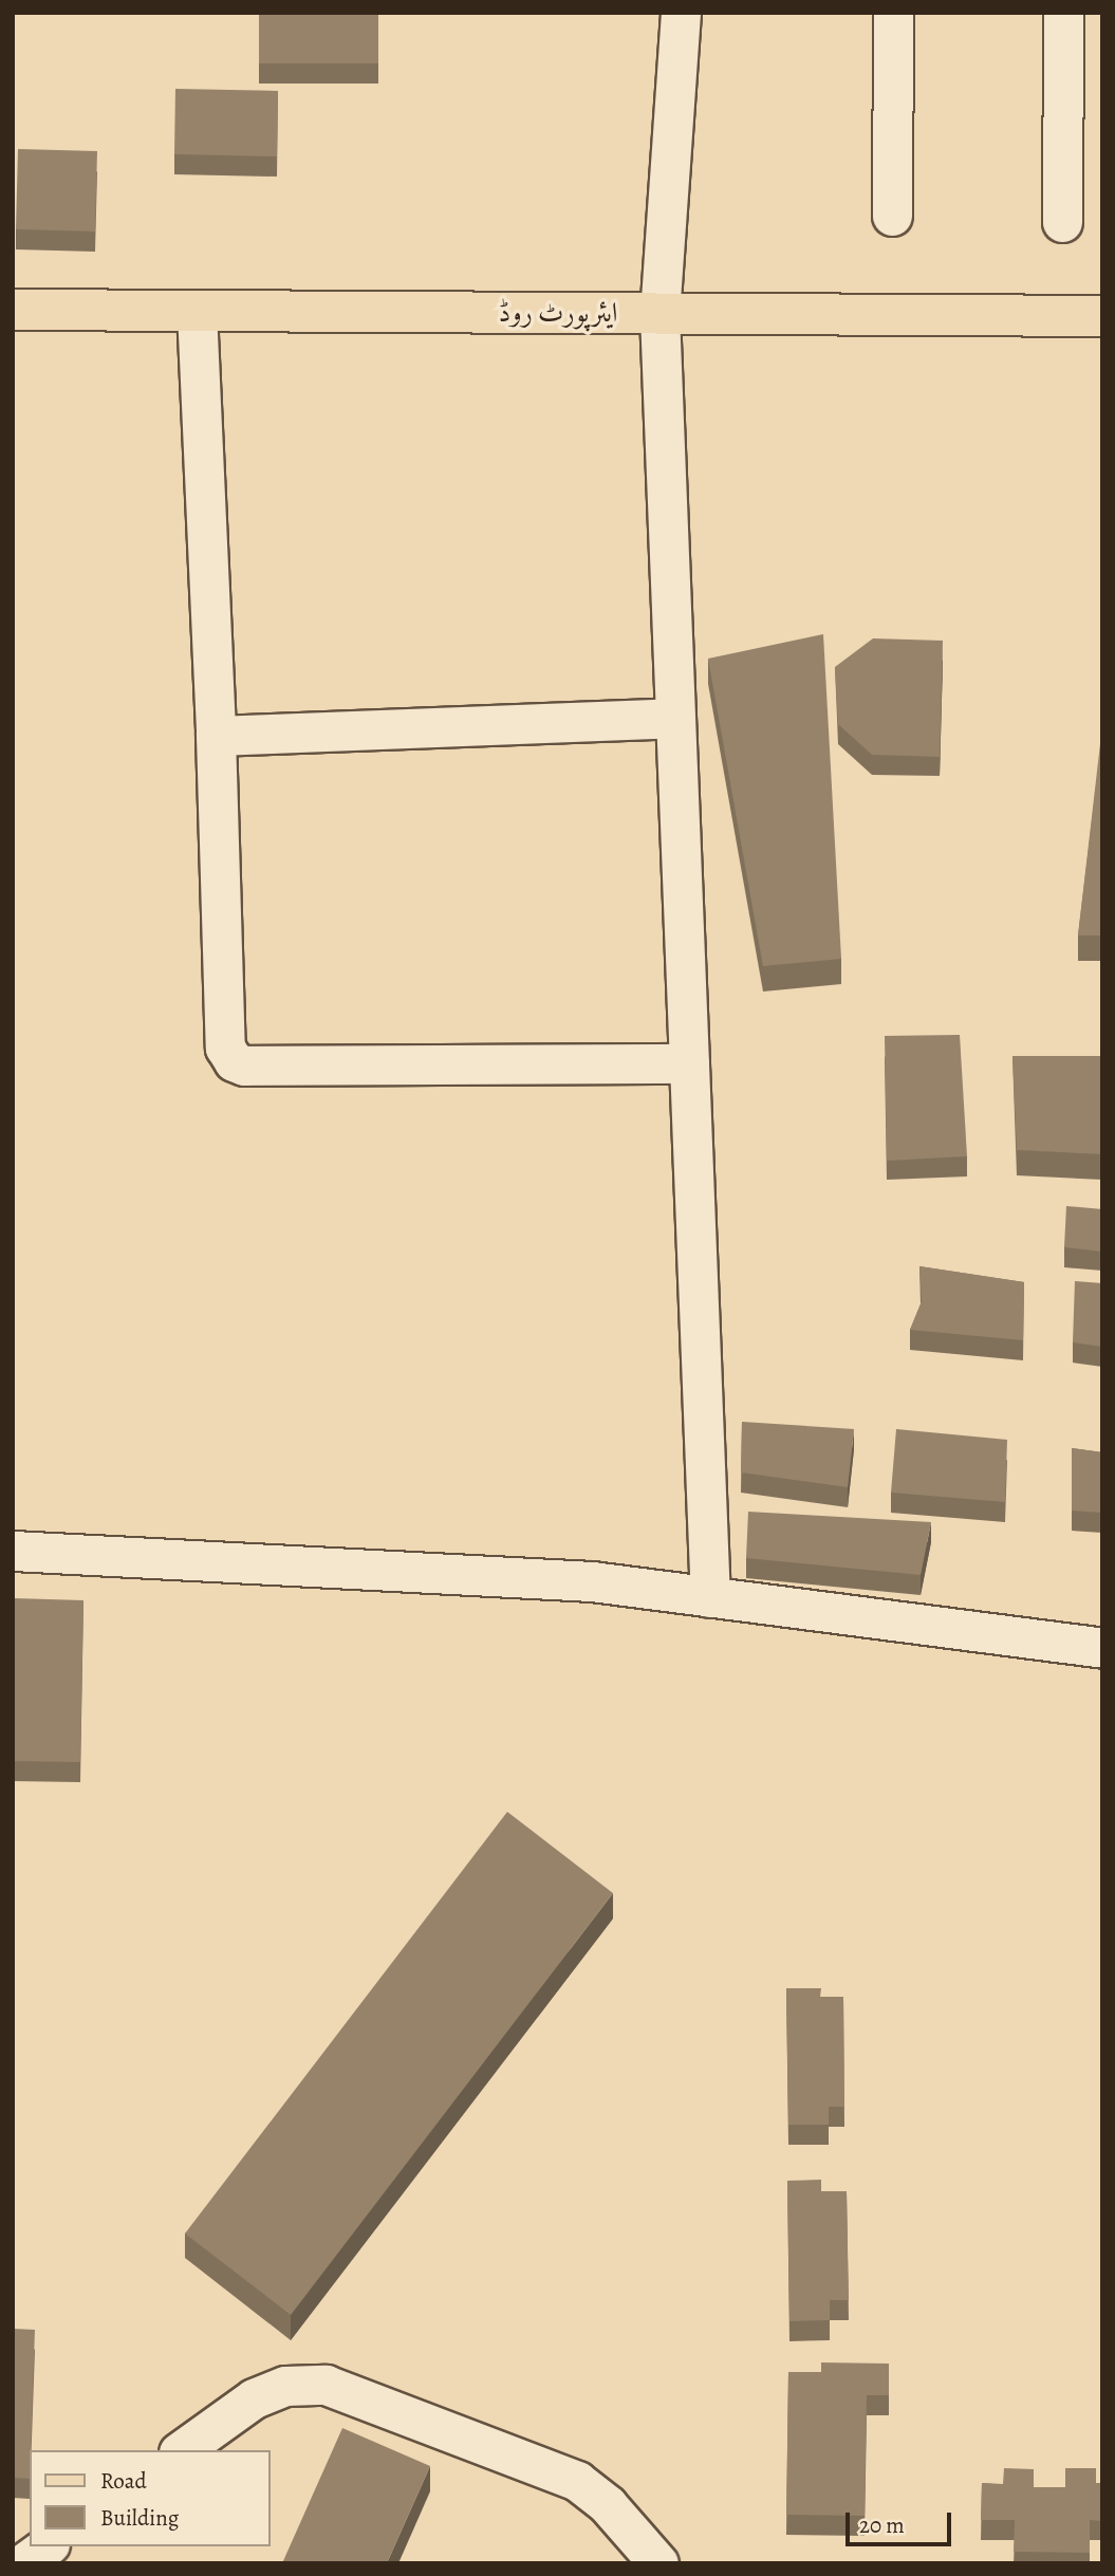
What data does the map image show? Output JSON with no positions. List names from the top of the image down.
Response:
{
  "streets": {
    "main road": ["ایئرپورٹ روڈ"]
  },
  "legend": ["Road", "Building"],
  "scale_bar": "20 m"
}
